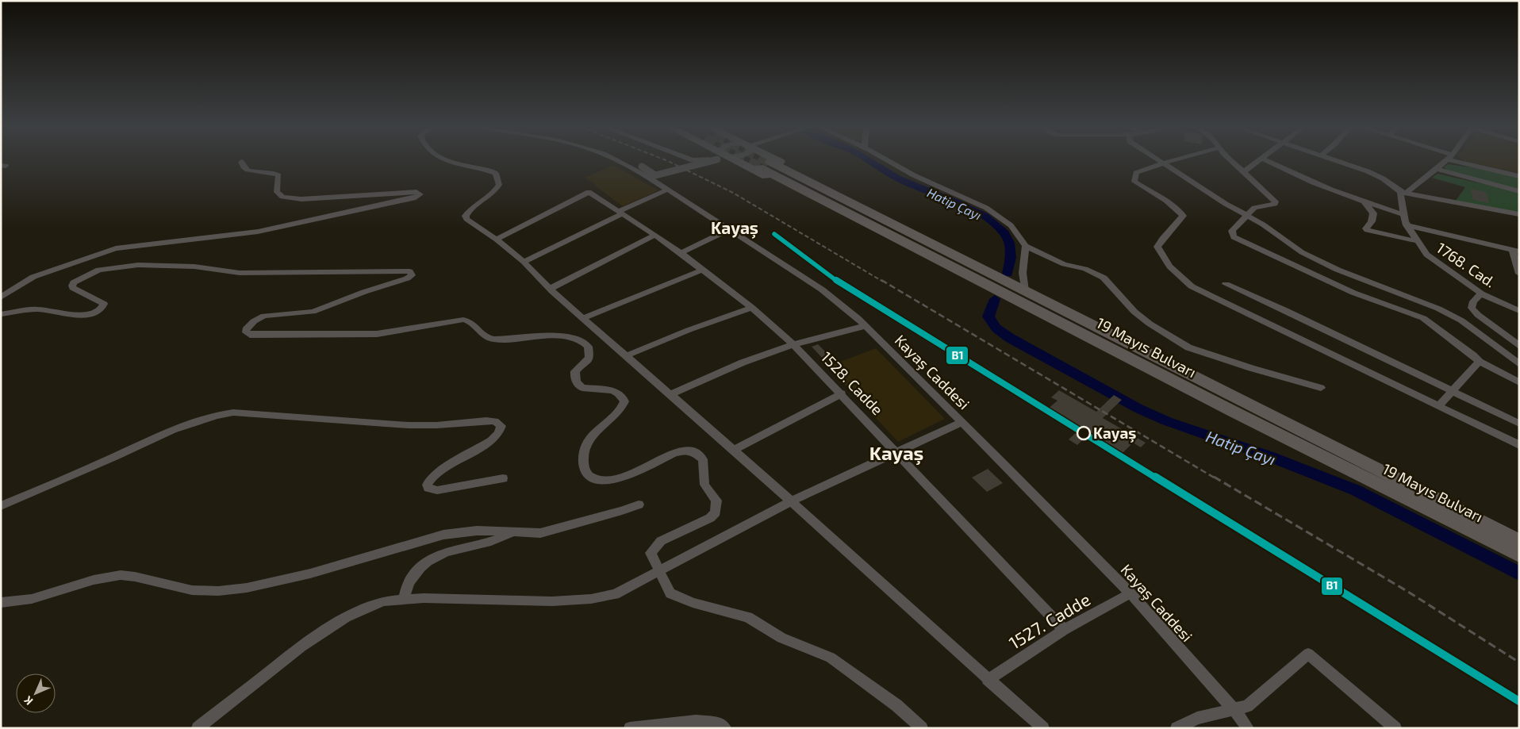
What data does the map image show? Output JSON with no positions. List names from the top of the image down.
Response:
{
  "streets": {
    "highway": ["19 Mayıs Bulvarı"],
    "street": [
      "1768. Cad.",
      "Kayaş Caddesi",
      "1528. Cadde",
      "1527. Cadde"
    ]
  },
  "crossings": [
    ["Kayaş Caddesi", "1527. Cadde"],
    ["1528. Cadde", "1527. Cadde"]
  ],
  "districts": ["Kayaş", "Kayaş"],
  "water": ["Hatip Çayı"],
  "places": ["Kayaş"],
  "lines": ["transit line B1"],
  "north": "bottom left"
}
